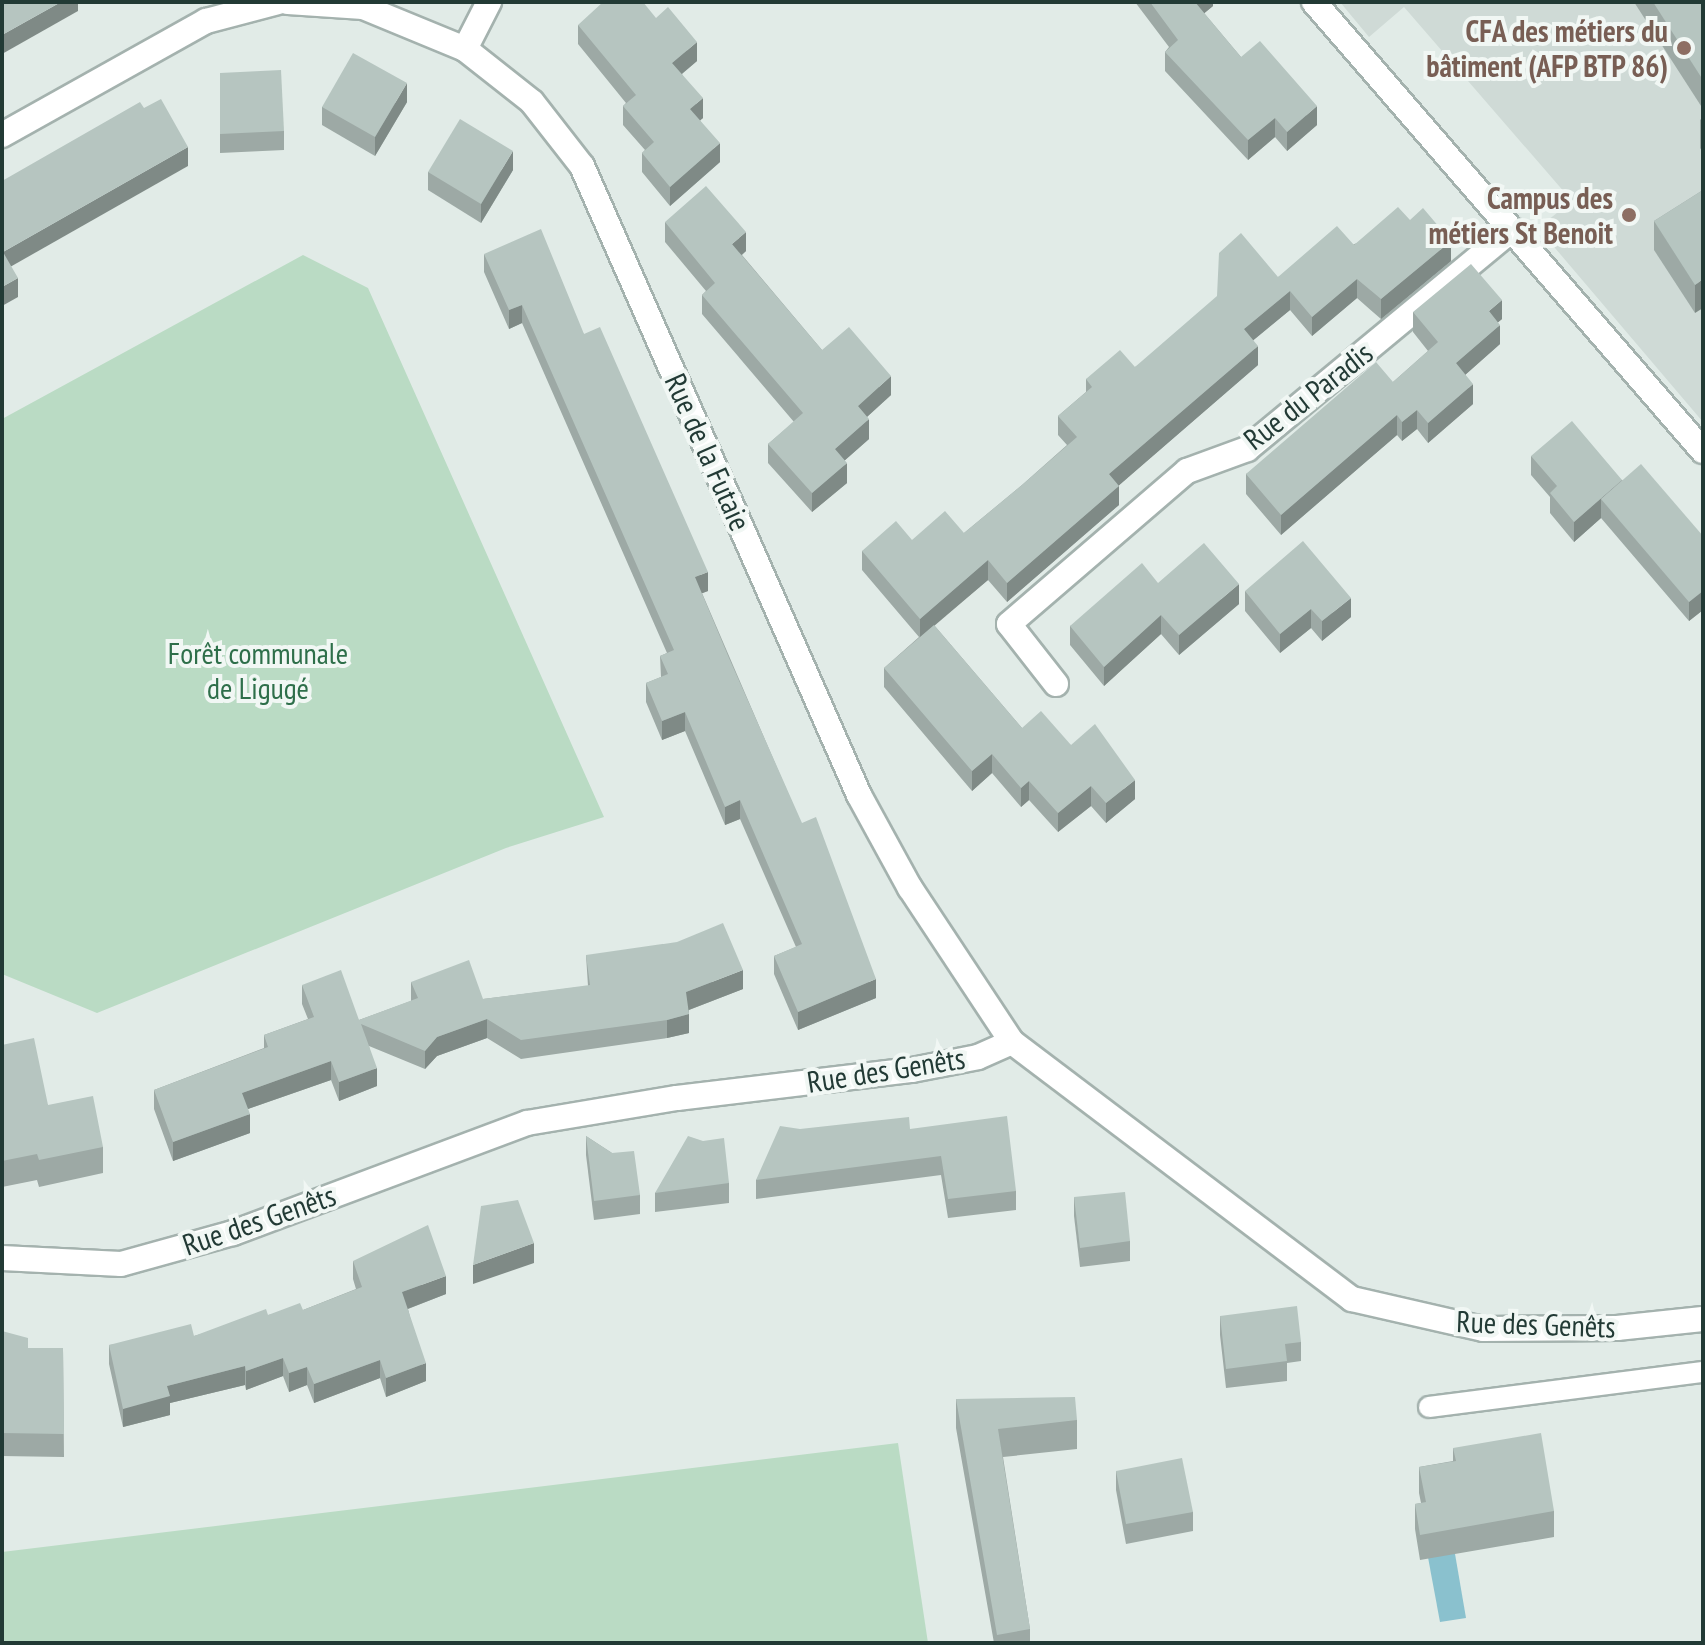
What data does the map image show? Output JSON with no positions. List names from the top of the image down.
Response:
{
  "streets": {
    "street": ["Rue du Paradis", "Rue de la Futaie", "Rue des Genêts"]
  },
  "crossings": [
    ["Rue de la Futaie", "Rue des Genêts"]
  ],
  "parks": ["Forêt communale de Ligugé"],
  "places": ["CFA des métiers du bâtiment (AFP BTP 86)", "Campus des métiers St Benoit"]
}
